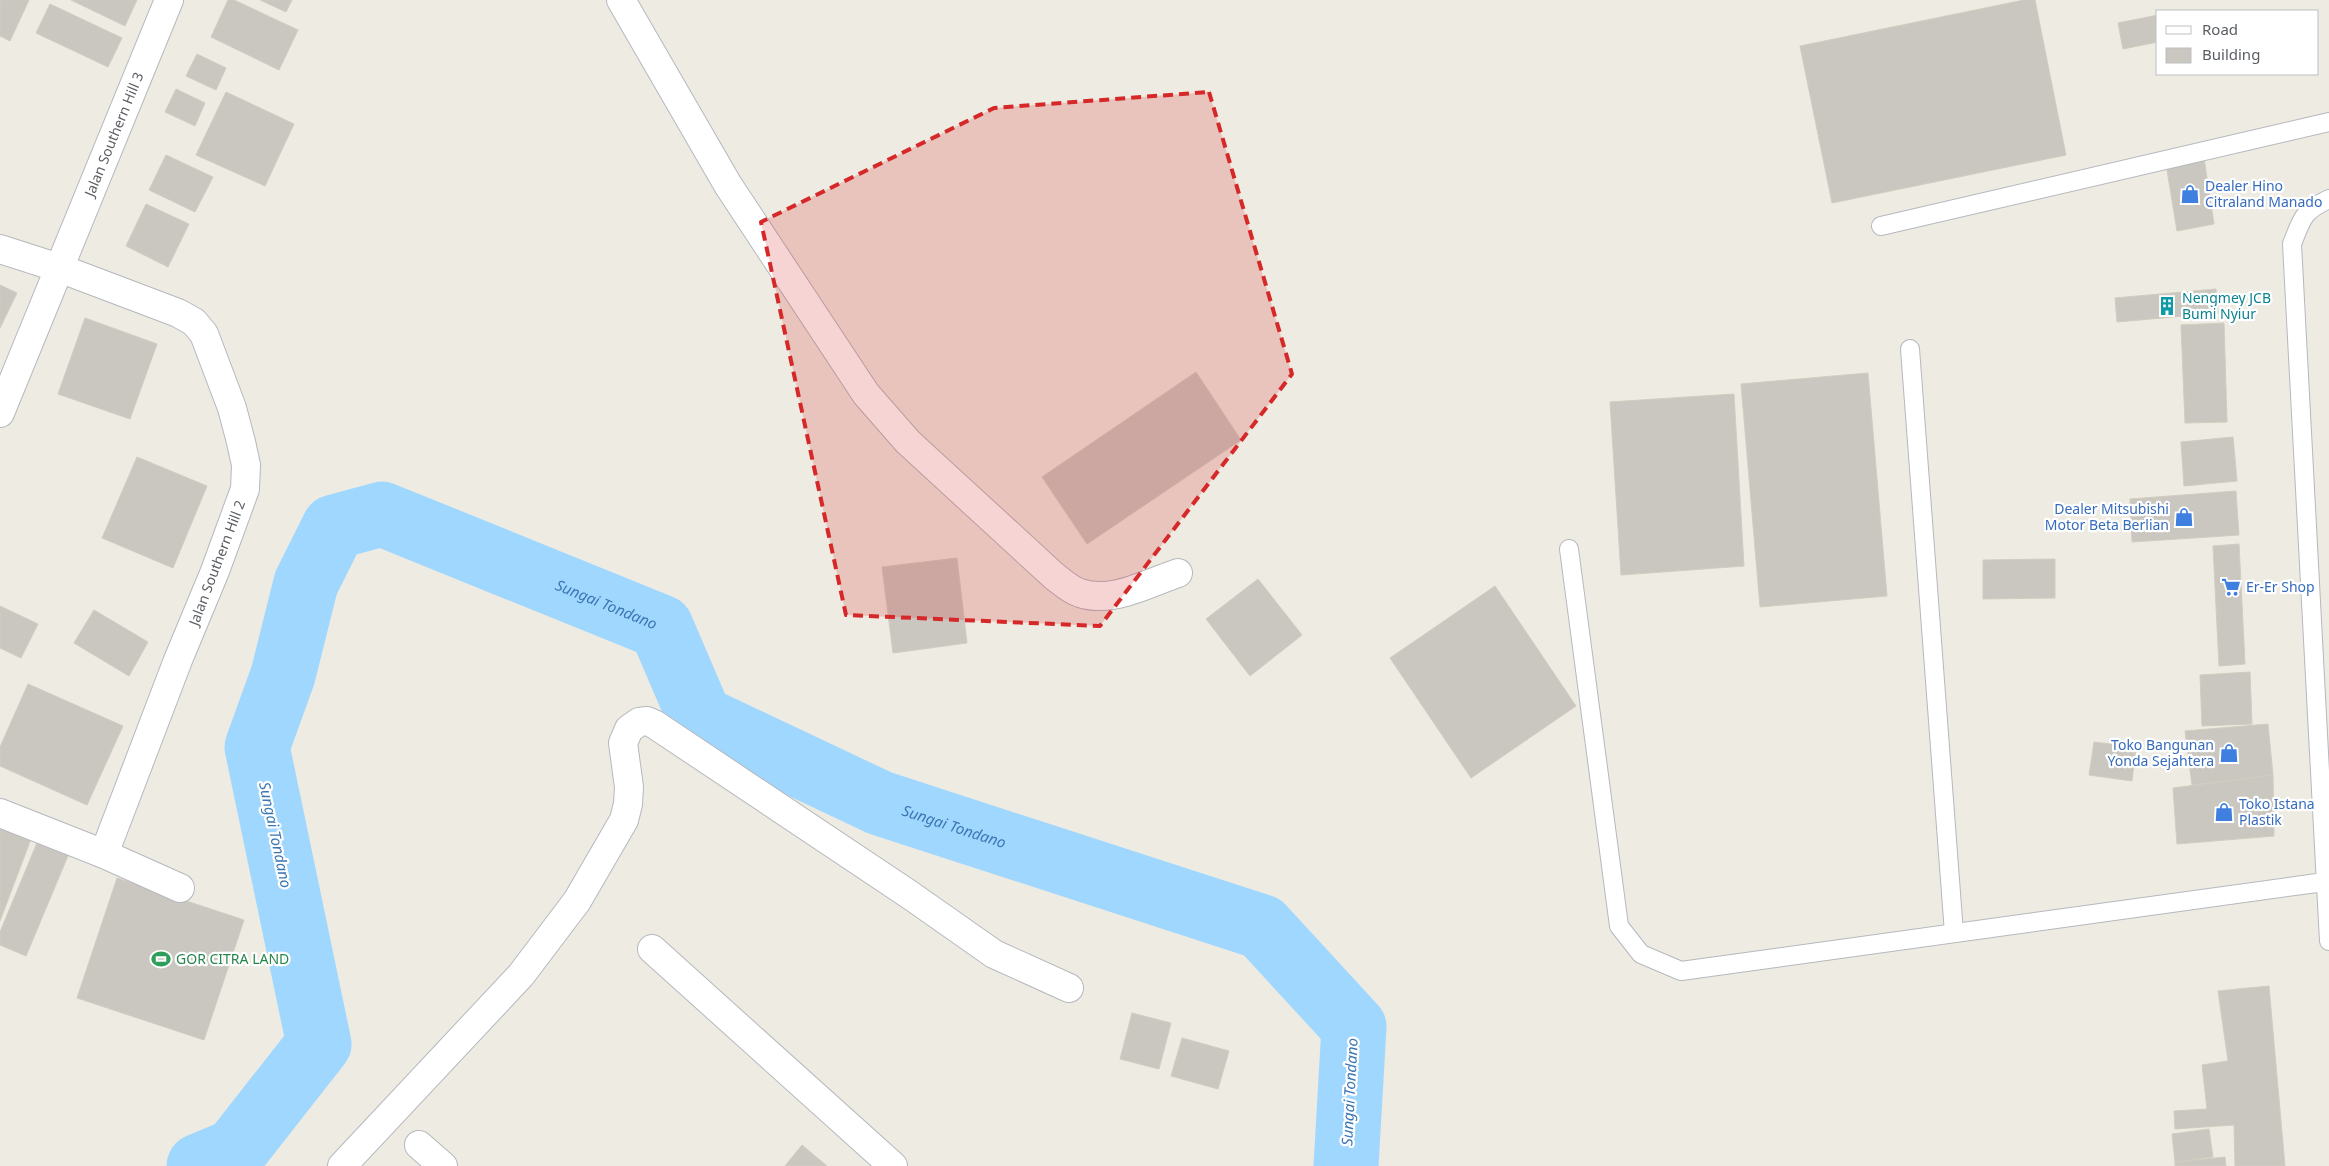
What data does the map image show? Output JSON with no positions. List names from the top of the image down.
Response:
{
  "streets": {
    "street": ["Jalan Southern Hill 3", "Jalan Southern Hill 2"]
  },
  "crossings": [
    ["Jalan Southern Hill 3", "Jalan Southern Hill 2"]
  ],
  "water": ["Sungai Tondano"],
  "places": {
    "shop": [
      "Dealer Hino Citraland Manado",
      "Dealer Mitsubishi Motor Beta Berlian",
      "Toko Bangunan Yonda Sejahtera",
      "Toko Istana Plastik"
    ],
    "building": ["Nengmey JCB Bumi Nyiur"],
    "supermarket": ["Er-Er Shop"],
    "sports": ["GOR CITRA LAND"]
  },
  "legend": ["Road", "Building"]
}
